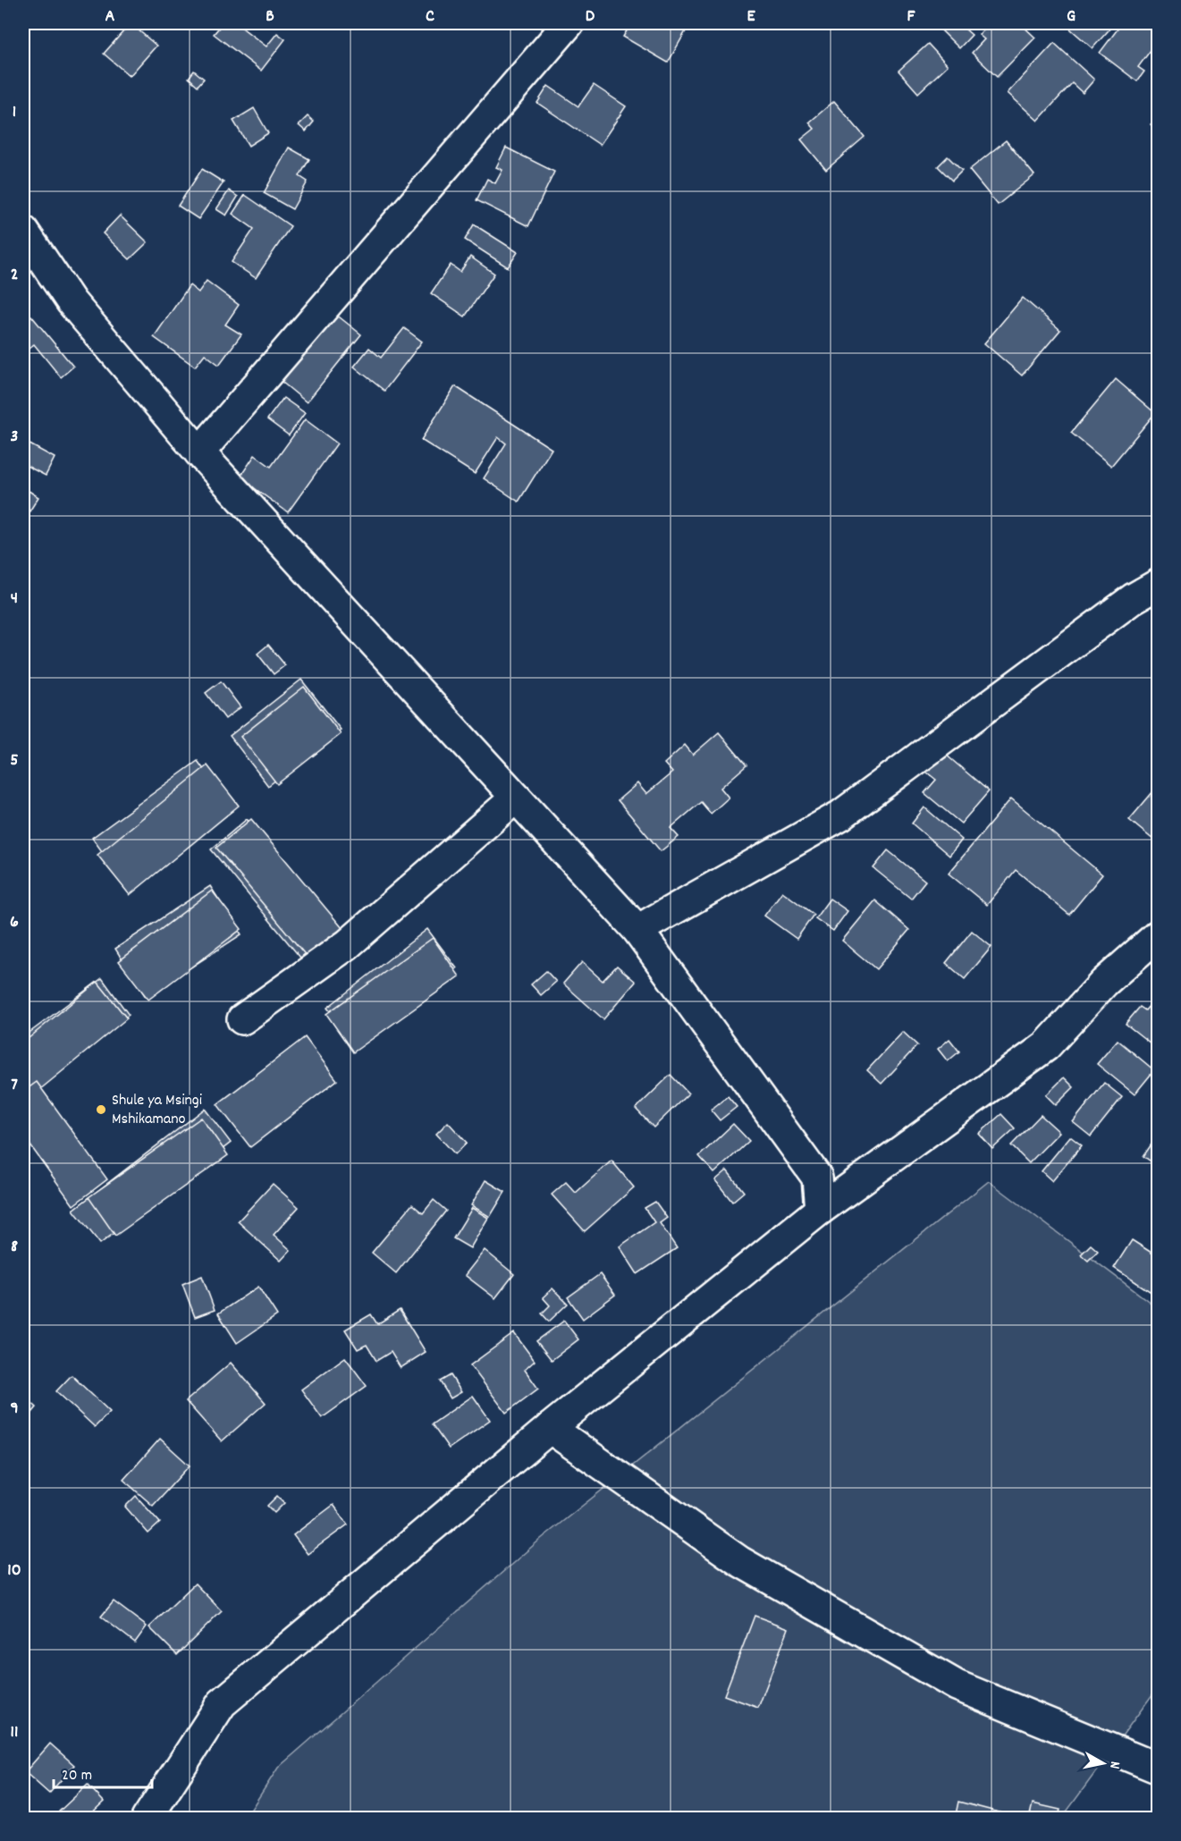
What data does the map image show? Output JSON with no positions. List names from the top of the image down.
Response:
{
  "places": ["Shule ya Msingi Mshikamano"],
  "scale_bar": "20 m",
  "north": "right",
  "grid": {
    "columns": [
      "A",
      "B",
      "C",
      "D",
      "E",
      "F",
      "G"
    ],
    "rows": [
      "1",
      "2",
      "3",
      "4",
      "5",
      "6",
      "7",
      "8",
      "9",
      "10",
      "11"
    ]
  }
}
